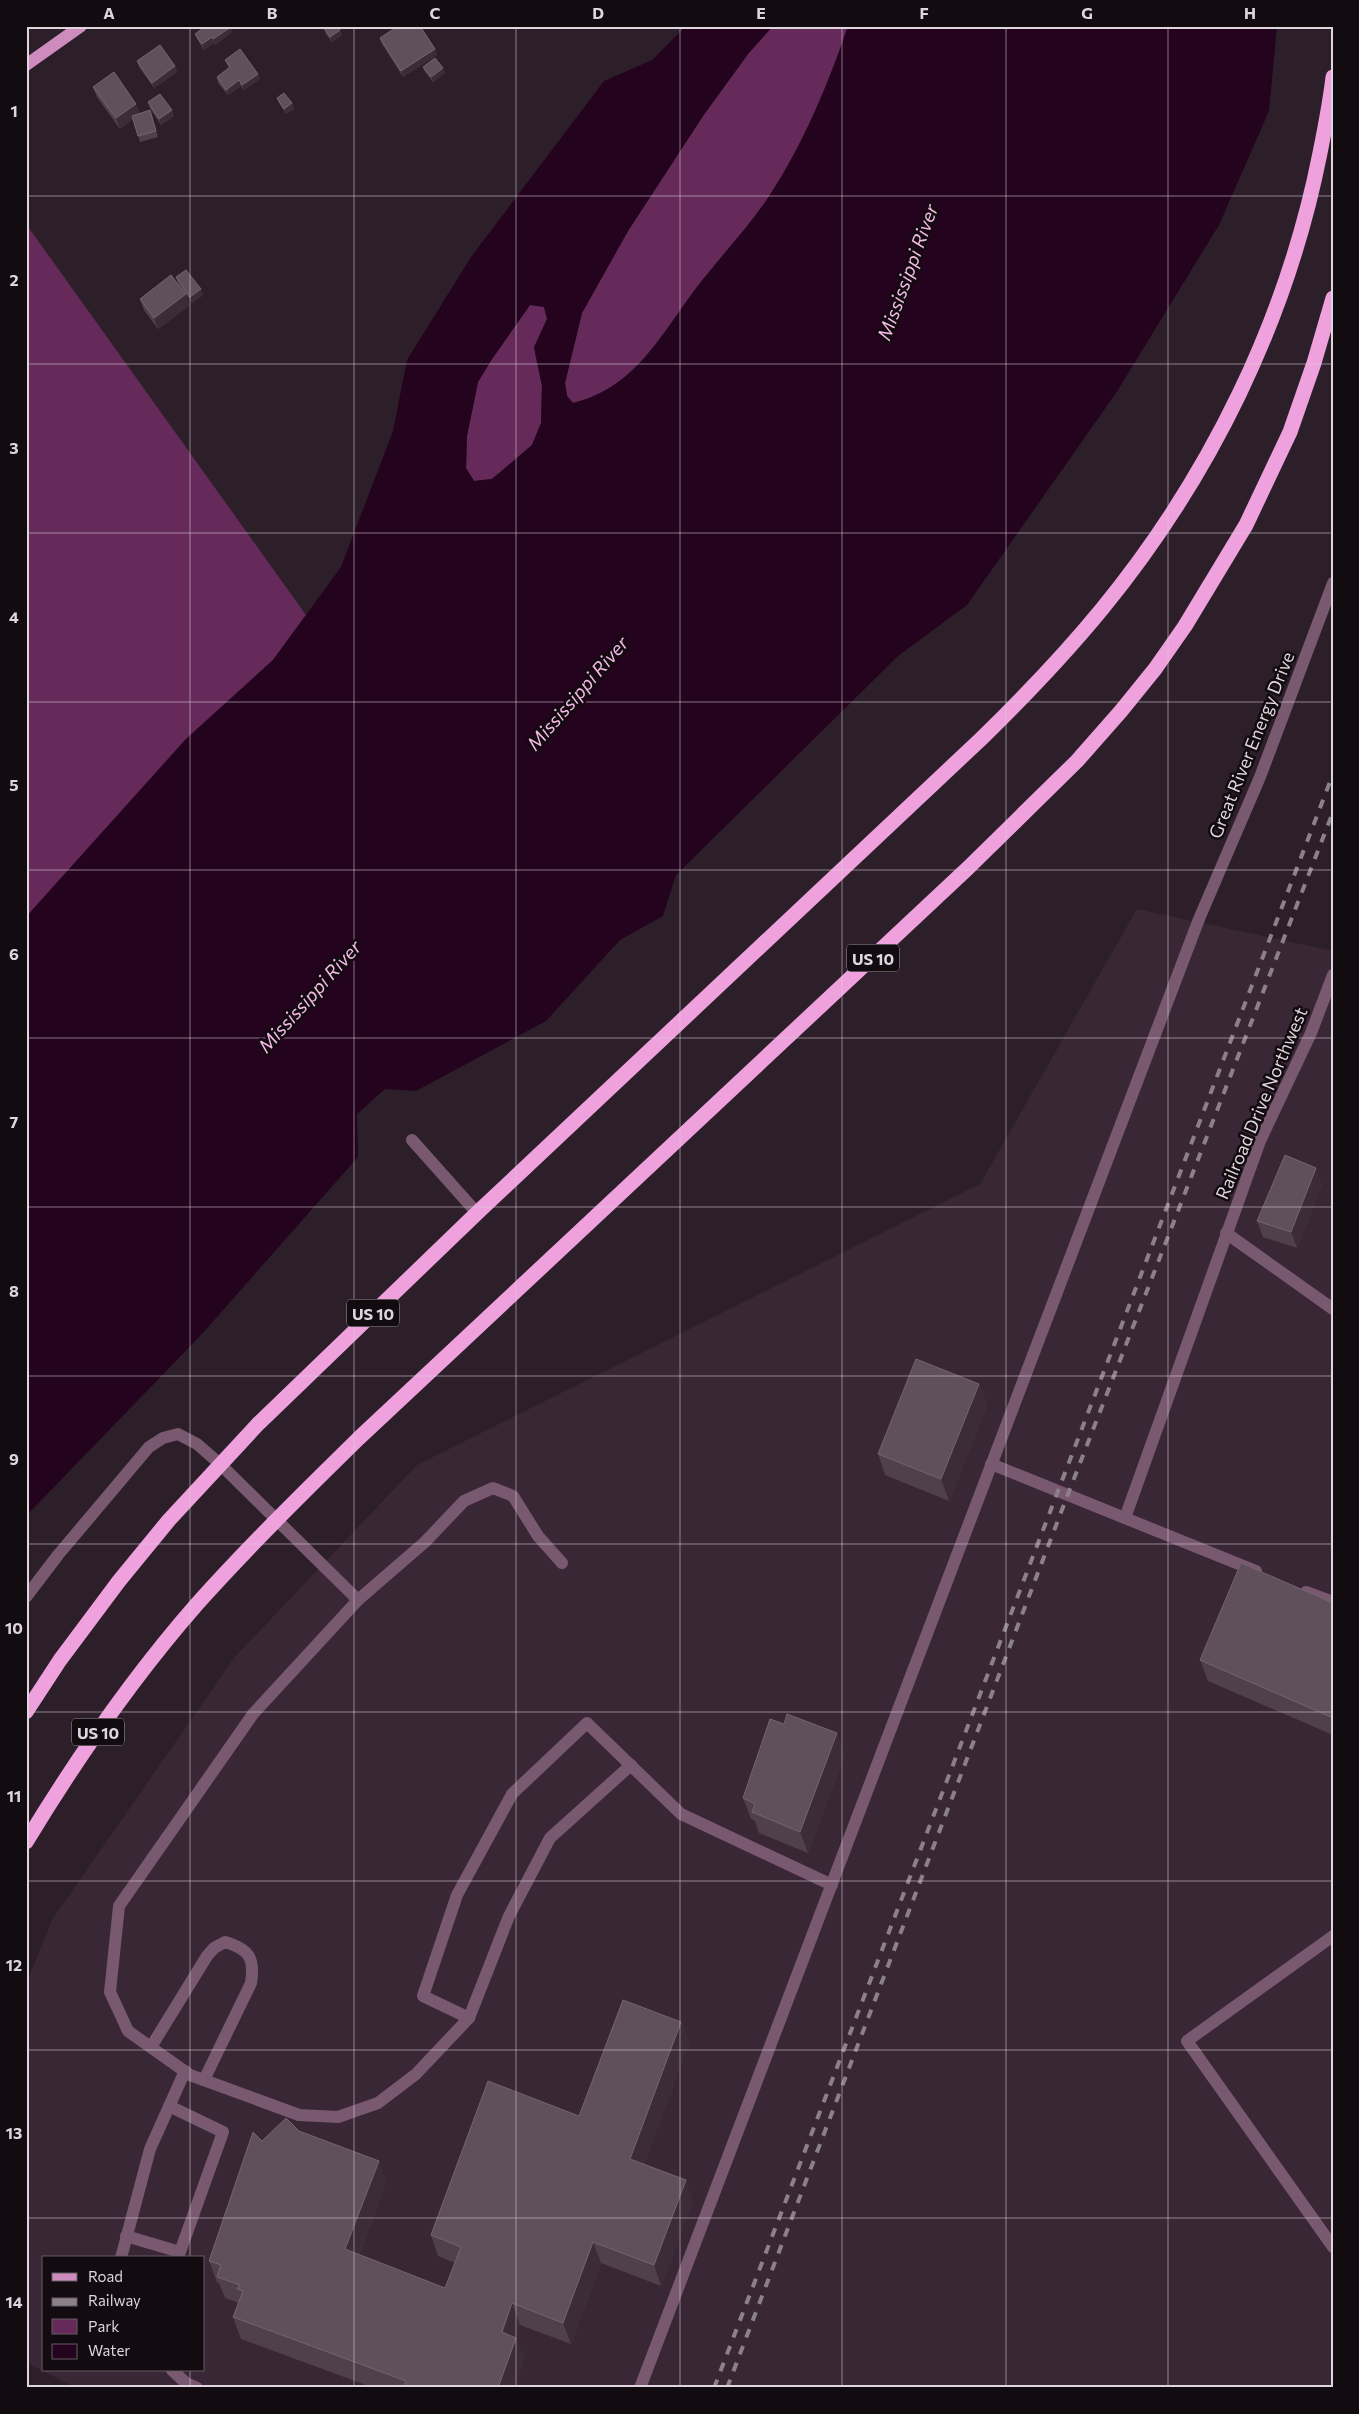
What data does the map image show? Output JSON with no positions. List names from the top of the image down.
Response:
{
  "streets": {
    "highway": ["US 10"],
    "street": ["Great River Energy Drive", "Railroad Drive Northwest"]
  },
  "water": ["Mississippi River"],
  "legend": [
    "Road",
    "Railway",
    "Park",
    "Water"
  ],
  "grid": {
    "columns": [
      "A",
      "B",
      "C",
      "D",
      "E",
      "F",
      "G",
      "H"
    ],
    "rows": [
      "1",
      "2",
      "3",
      "4",
      "5",
      "6",
      "7",
      "8",
      "9",
      "10",
      "11",
      "12",
      "13",
      "14"
    ]
  }
}
